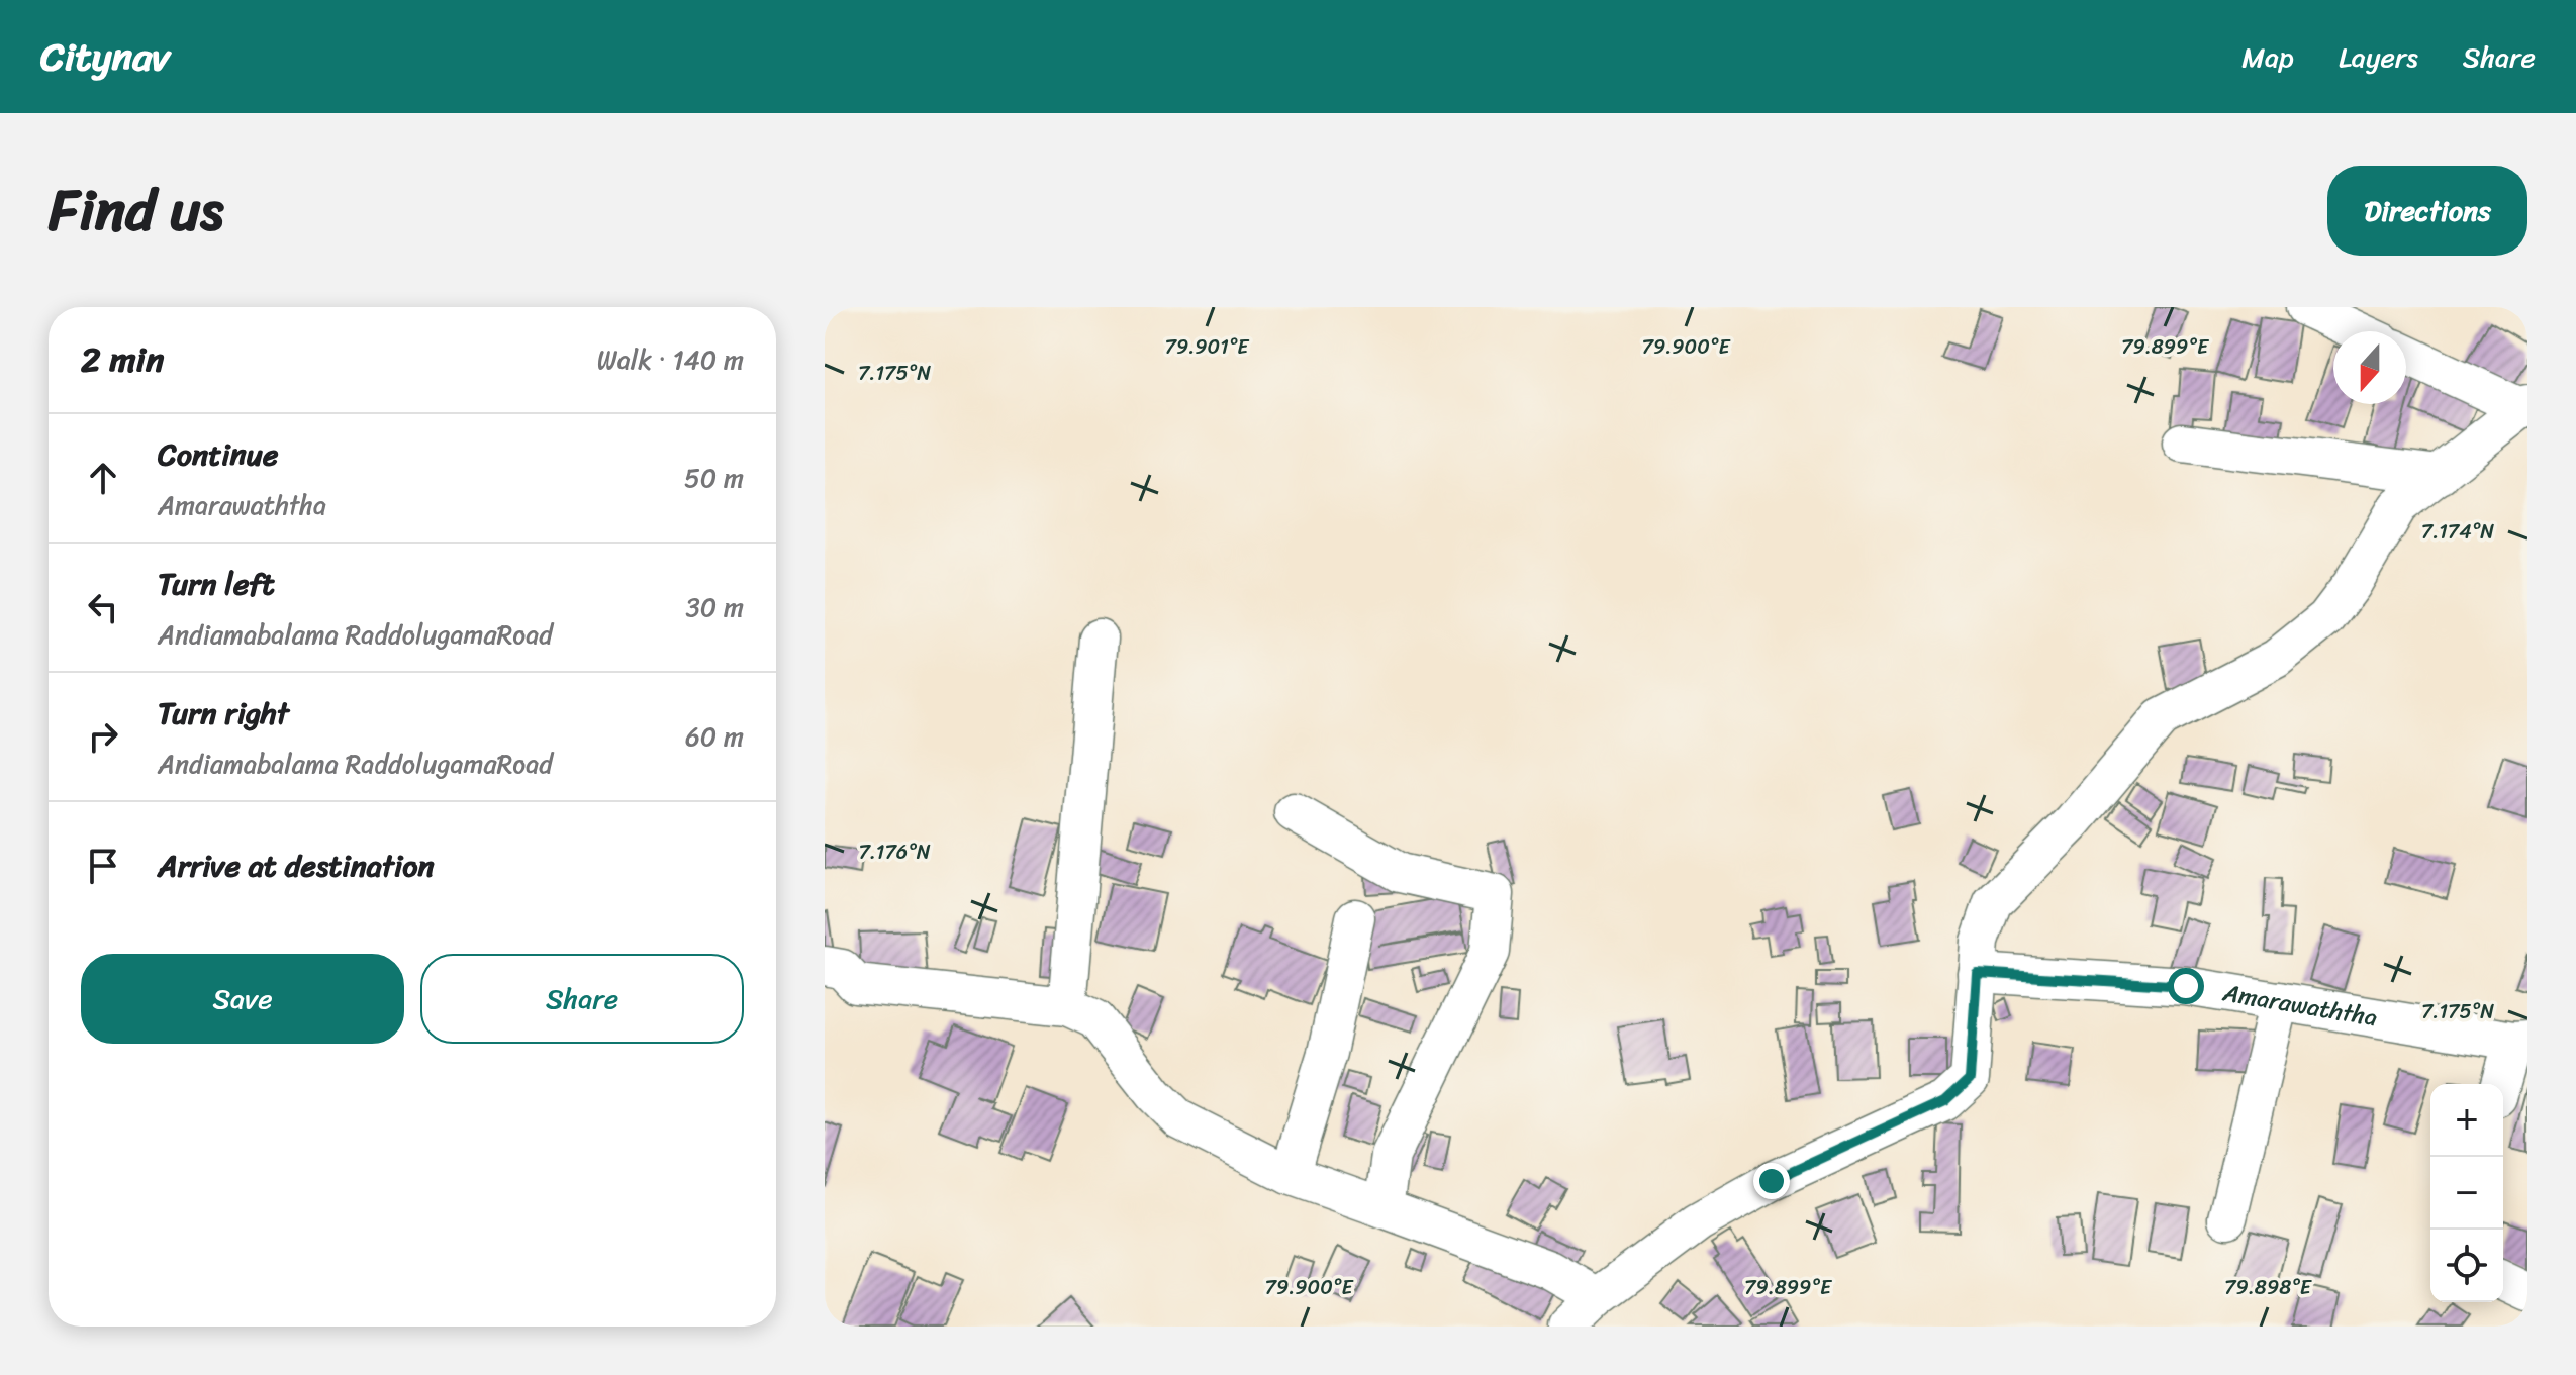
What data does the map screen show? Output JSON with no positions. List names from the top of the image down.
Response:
{
  "streets": {
    "street": ["Amarawaththa"]
  },
  "north": "bottom",
  "page": {
    "header": "Citynav",
    "nav": ["Map", "Layers", "Share"],
    "title": "Find us",
    "buttons": [
      "Directions",
      ["Save", "Share"]
    ],
    "heading": ["2 min", "Walk · 140 m"],
    "list": [
      ["Continue", "Amarawaththa", "50 m"],
      ["Turn left", "Andiamabalama RaddolugamaRoad", "30 m"],
      ["Turn right", "Andiamabalama RaddolugamaRoad", "60 m"],
      "Arrive at destination"
    ],
    "map_buttons": ["+", "−"]
  },
  "coordinates": [
    "79.901°E",
    "79.900°E",
    "79.899°E",
    "7.175°N",
    "7.174°N",
    "7.176°N",
    "79.898°E"
  ]
}
